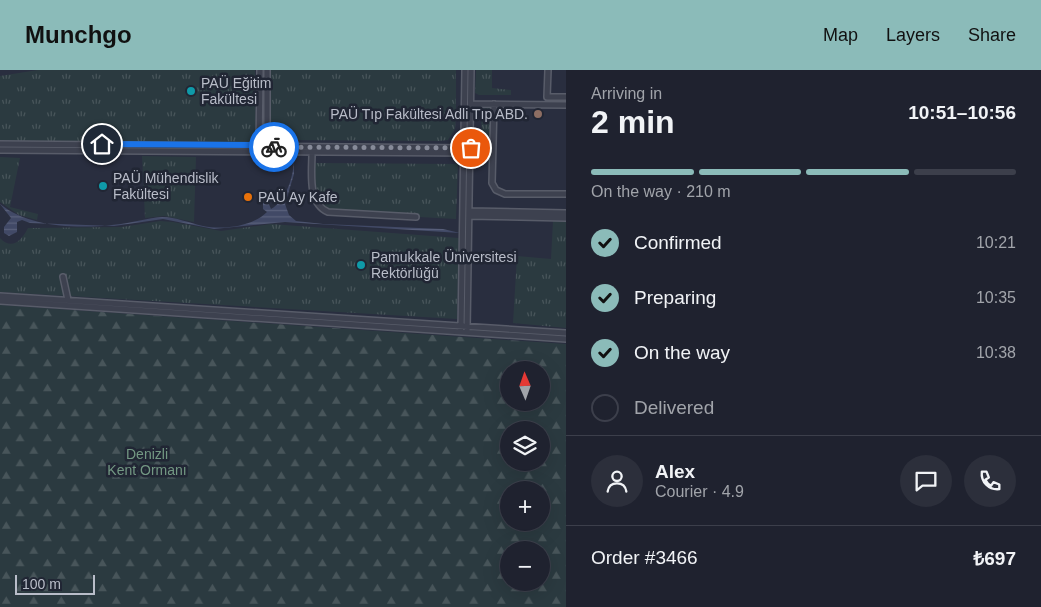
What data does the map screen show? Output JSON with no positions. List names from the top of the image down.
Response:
{
  "parks": ["Denizli Kent Ormanı"],
  "places": [
    "PAÜ Eğitim Fakültesi",
    "PAÜ Tıp Fakültesi Adli Tıp ABD.",
    "PAÜ Mühendislik Fakültesi",
    "PAÜ Ay Kafe",
    "Pamukkale Üniversitesi Rektörlüğü"
  ],
  "scale_bar": "100 m",
  "north": "top",
  "page": {
    "header": "Munchgo",
    "nav": ["Map", "Layers", "Share"],
    "heading": ["2 min", "Arriving in", "10:51–10:56"],
    "panel": [
      "Alex",
      "Courier · 4.9",
      "Order #3466",
      "₺697"
    ],
    "bar": "On the way · 210 m",
    "list": [
      ["Confirmed", "10:21"],
      ["Preparing", "10:35"],
      ["On the way", "10:38"],
      "Delivered"
    ],
    "map_buttons": ["+", "−"],
    "scale": "100 m"
  }
}
